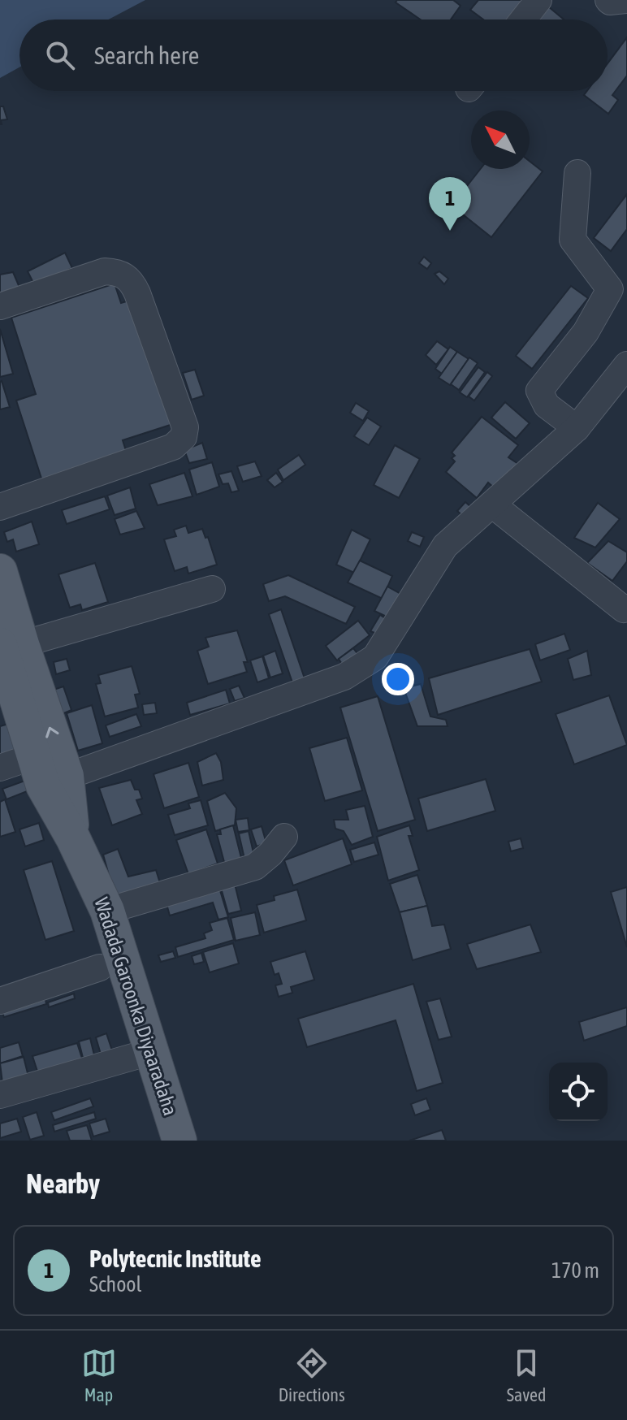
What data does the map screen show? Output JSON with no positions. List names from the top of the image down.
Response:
{
  "streets": {
    "main road": ["Wadada Garoonka Diyaaradaha"]
  },
  "north": "top left",
  "page": {
    "search": "Search here",
    "pins": "1",
    "heading": "Nearby",
    "list": [
      {
        "mark": "1",
        "name": "Polytecnic Institute",
        "note": "School",
        "value": "170 m"
      }
    ],
    "nav": ["Map", "Directions", "Saved"]
  }
}
